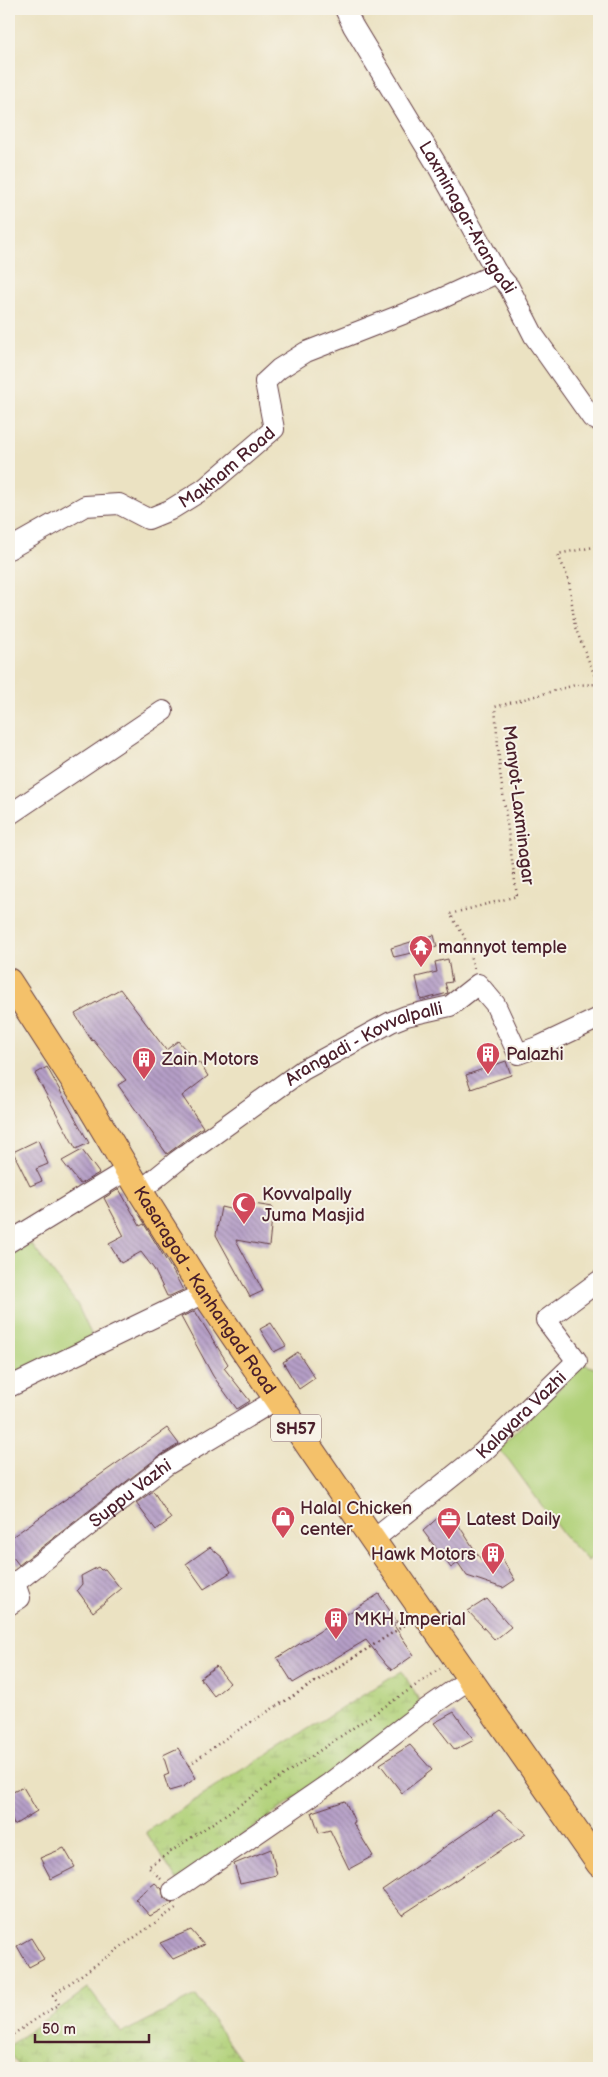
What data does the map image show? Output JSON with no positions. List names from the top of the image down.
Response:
{
  "streets": {
    "main road": ["Kasaragod - Kanhangad Road", "SH57"],
    "street": [
      "Laxminagar-Arangadi",
      "Makham Road",
      "Arangadi - Kovvalpalli",
      "Kalayara Vazhi",
      "Suppu Vazhi"
    ],
    "path": ["Manyot-Laxminagar"]
  },
  "crossings": [
    ["Laxminagar-Arangadi", "Makham Road"],
    ["Manyot-Laxminagar", "Arangadi - Kovvalpalli"],
    ["Arangadi - Kovvalpalli", "Kasaragod - Kanhangad Road"],
    ["Kasaragod - Kanhangad Road", "Kalayara Vazhi"],
    ["Kasaragod - Kanhangad Road", "Suppu Vazhi"]
  ],
  "places": {
    "temple": ["mannyot temple"],
    "building": [
      "Palazhi",
      "Zain Motors",
      "Hawk Motors",
      "MKH Imperial"
    ],
    "mosque": ["Kovvalpally Juma Masjid"],
    "shop": ["Halal Chicken center"],
    "office": ["Latest Daily"]
  },
  "scale_bar": "50 m"
}
